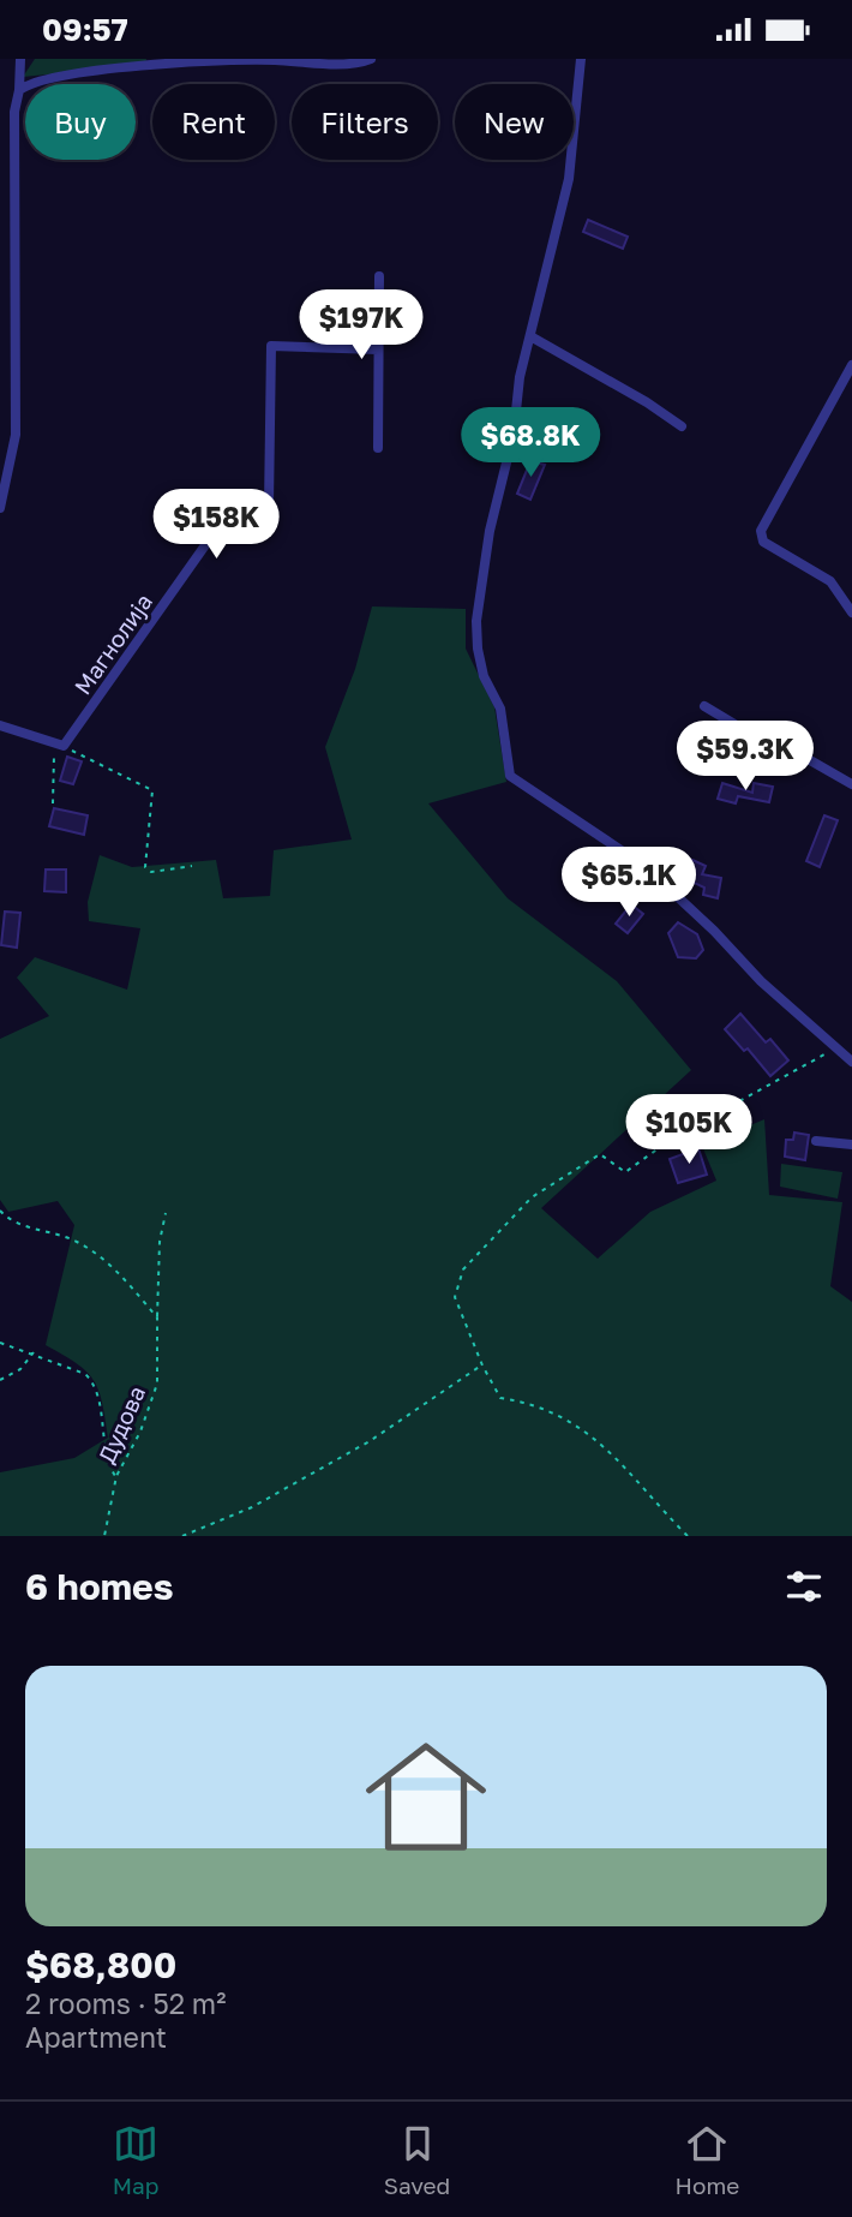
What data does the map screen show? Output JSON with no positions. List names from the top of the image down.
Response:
{
  "streets": {
    "street": ["Магнолија"],
    "path": ["Дудова"]
  },
  "page": {
    "status": "09:57",
    "chip": [
      "Buy",
      "Rent",
      "Filters",
      "New"
    ],
    "price": [
      "$197K",
      "$68.8K",
      "$158K",
      "$59.3K",
      "$65.1K",
      "$105K"
    ],
    "heading": "6 homes",
    "list": [
      {
        "name": "$68,800",
        "note": "2 rooms · 52 m² · Apartment"
      }
    ],
    "tabs": ["Map", "Saved", "Home"]
  }
}
